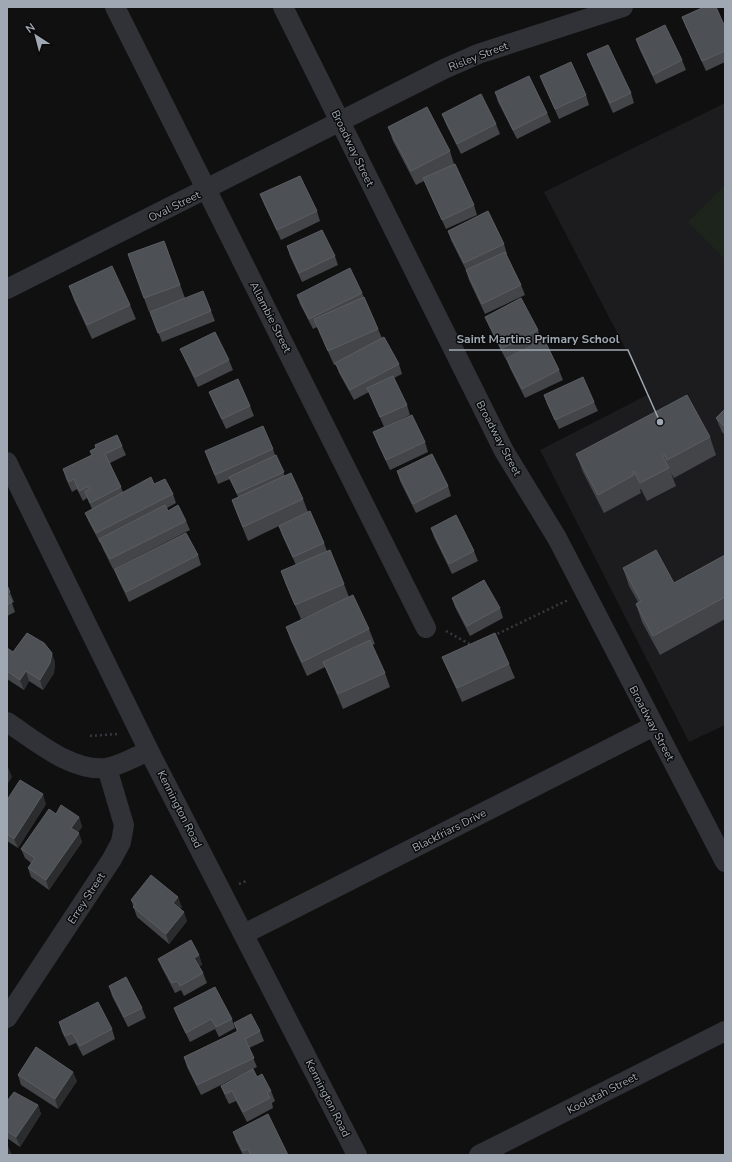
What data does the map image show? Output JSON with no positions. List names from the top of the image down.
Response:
{
  "streets": {
    "street": [
      "Risley Street",
      "Broadway Street",
      "Oval Street",
      "Allambie Street",
      "Kennington Road",
      "Blackfriars Drive",
      "Errey Street",
      "Koolatah Street"
    ]
  },
  "crossings": [
    ["Risley Street", "Broadway Street"],
    ["Risley Street", "Oval Street"],
    ["Broadway Street", "Oval Street"],
    ["Broadway Street", "Blackfriars Drive"],
    ["Oval Street", "Allambie Street"],
    ["Kennington Road", "Blackfriars Drive"]
  ],
  "places": ["Saint Martins Primary School"],
  "north": "top left"
}
